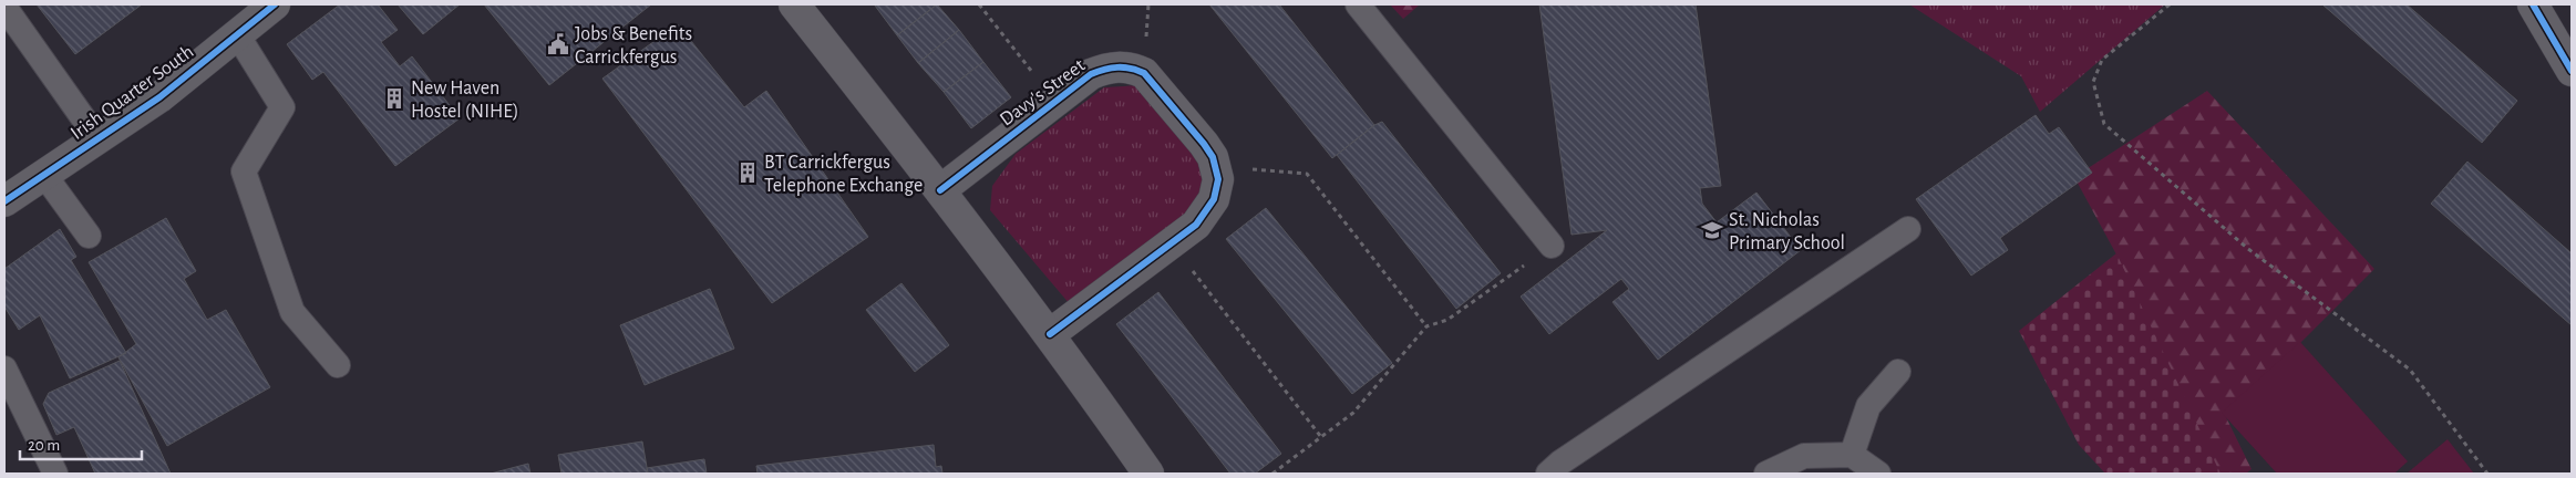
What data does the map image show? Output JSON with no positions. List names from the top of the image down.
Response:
{
  "streets": {
    "street": ["Irish Quarter South", "Davy's Street"]
  },
  "places": {
    "public building": ["Jobs & Benefits Carrickfergus"],
    "building": ["New Haven Hostel (NIHE)", "BT Carrickfergus Telephone Exchange"],
    "school or university": ["St. Nicholas Primary School"]
  },
  "scale_bar": "20 m"
}
